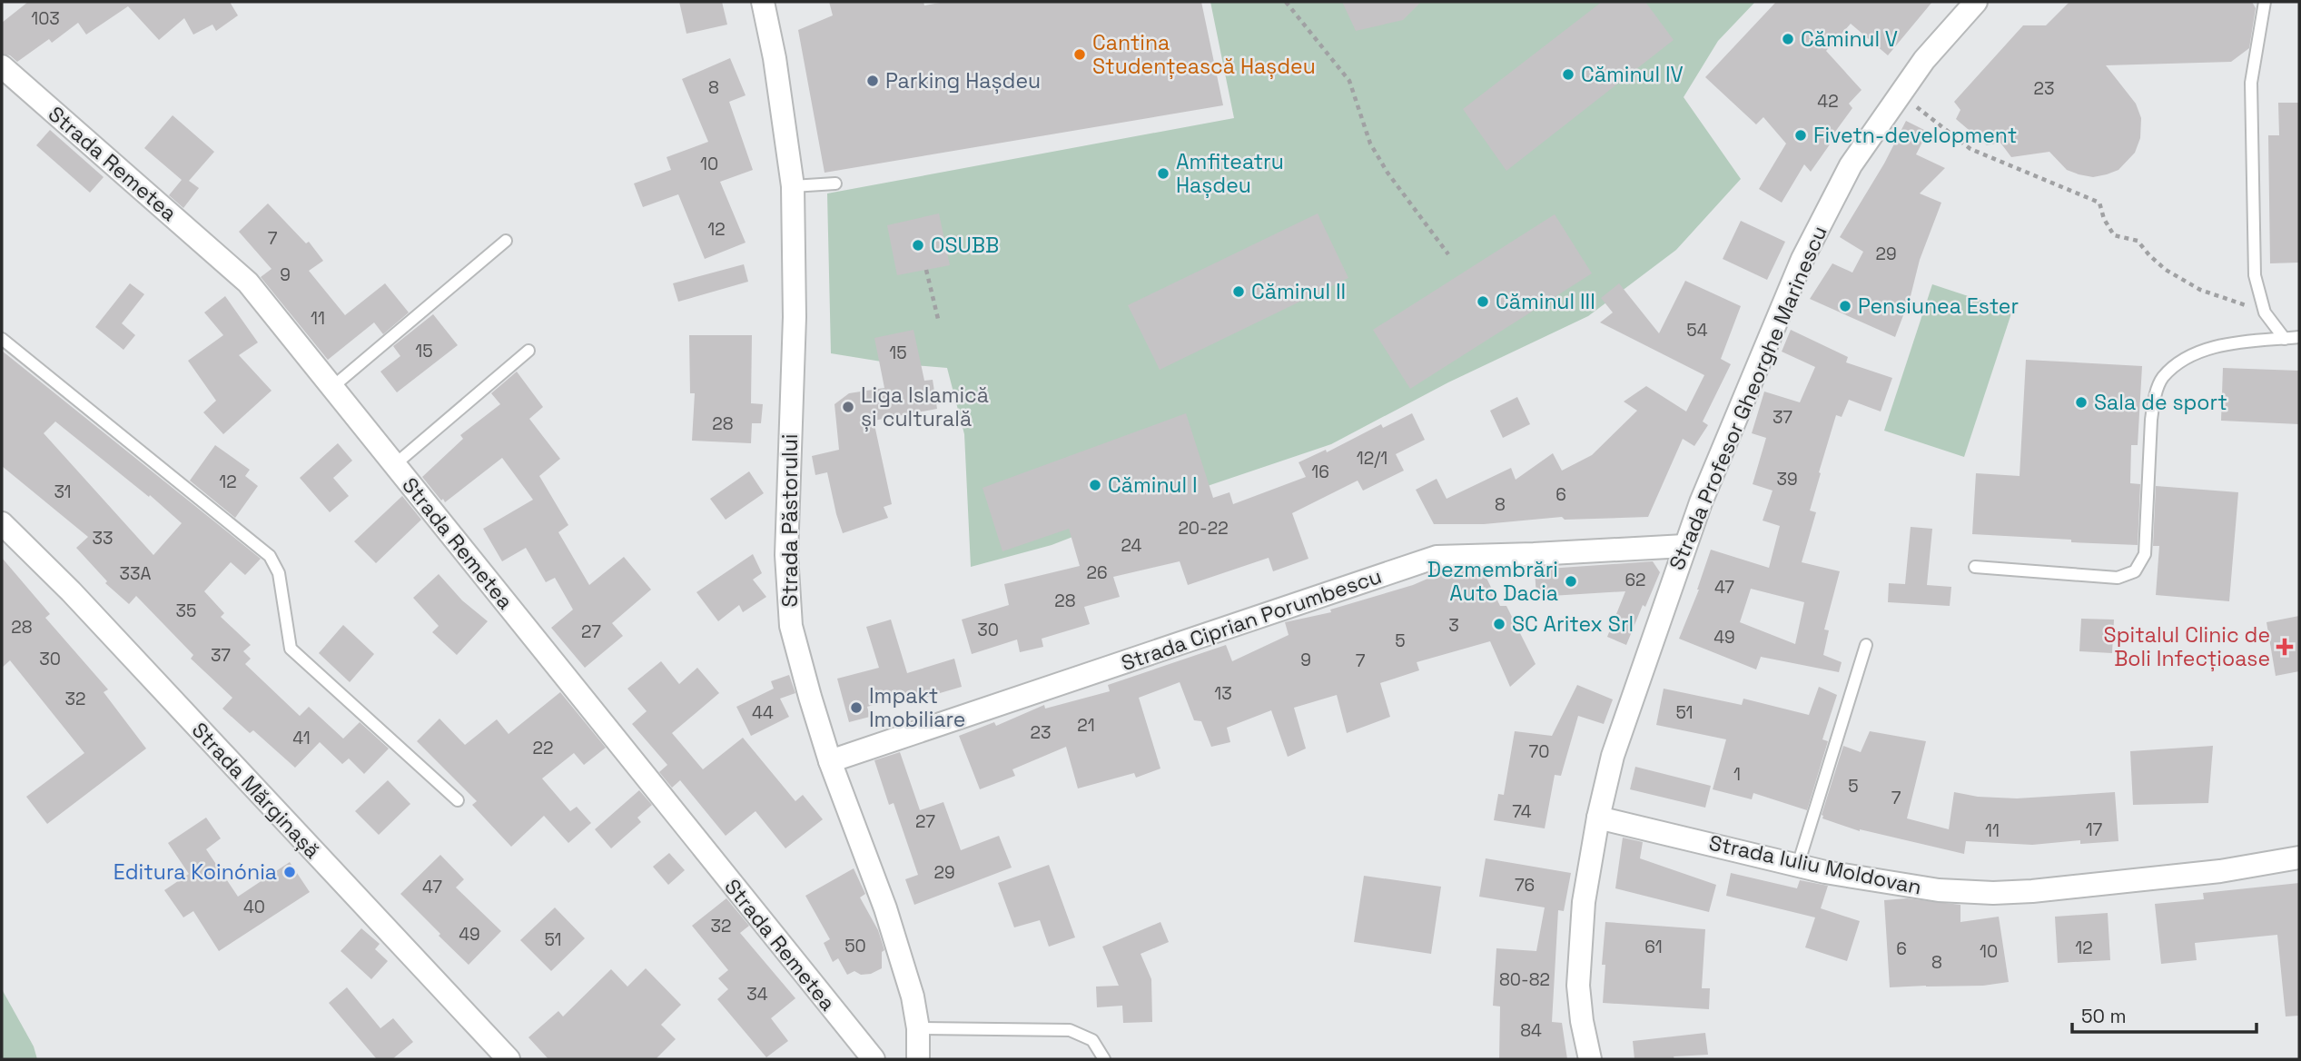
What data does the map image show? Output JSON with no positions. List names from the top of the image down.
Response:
{
  "streets": {
    "street": [
      "Strada Remetea",
      "Strada Profesor Gheorghe Marinescu",
      "Strada Păstorului",
      "Strada Ciprian Porumbescu",
      "Strada Mărginașă",
      "Strada Iuliu Moldovan"
    ]
  },
  "crossings": [
    ["Strada Profesor Gheorghe Marinescu", "Strada Ciprian Porumbescu"],
    ["Strada Profesor Gheorghe Marinescu", "Strada Iuliu Moldovan"],
    ["Strada Păstorului", "Strada Ciprian Porumbescu"]
  ],
  "places": {
    "other": [
      "Căminul V",
      "Cantina Studențească Hașdeu",
      "Căminul IV",
      "Parking Hașdeu",
      "Fivetn-development",
      "Amfiteatru Hașdeu",
      "OSUBB",
      "Căminul II",
      "Căminul III",
      "Pensiunea Ester",
      "Sala de sport",
      "Liga Islamică și culturală",
      "Căminul I",
      "Dezmembrări Auto Dacia",
      "SC Aritex Srl",
      "Impakt Imobiliare",
      "Editura Koinónia"
    ],
    "health": ["Spitalul Clinic de Boli Infecțioase"]
  },
  "house_numbers": [
    "103",
    "8",
    "23",
    "42",
    "10",
    "12",
    "7",
    "29",
    "9",
    "11",
    "54",
    "15",
    "15",
    "37",
    "28",
    "12/1",
    "16",
    "39",
    "12",
    "31",
    "6",
    "8",
    "20-22",
    "33",
    "24",
    "26",
    "33A",
    "62",
    "47",
    "28",
    "35",
    "3",
    "28",
    "30",
    "27",
    "49",
    "5",
    "37",
    "30",
    "9",
    "7",
    "13",
    "32",
    "44",
    "51",
    "21",
    "23",
    "41",
    "22",
    "70",
    "1",
    "5",
    "7",
    "74",
    "27",
    "17",
    "11",
    "29",
    "76",
    "47",
    "40",
    "32",
    "49",
    "51",
    "50",
    "61",
    "12",
    "6",
    "10",
    "8",
    "80-82",
    "34",
    "84"
  ],
  "scale_bar": "50 m"
}
